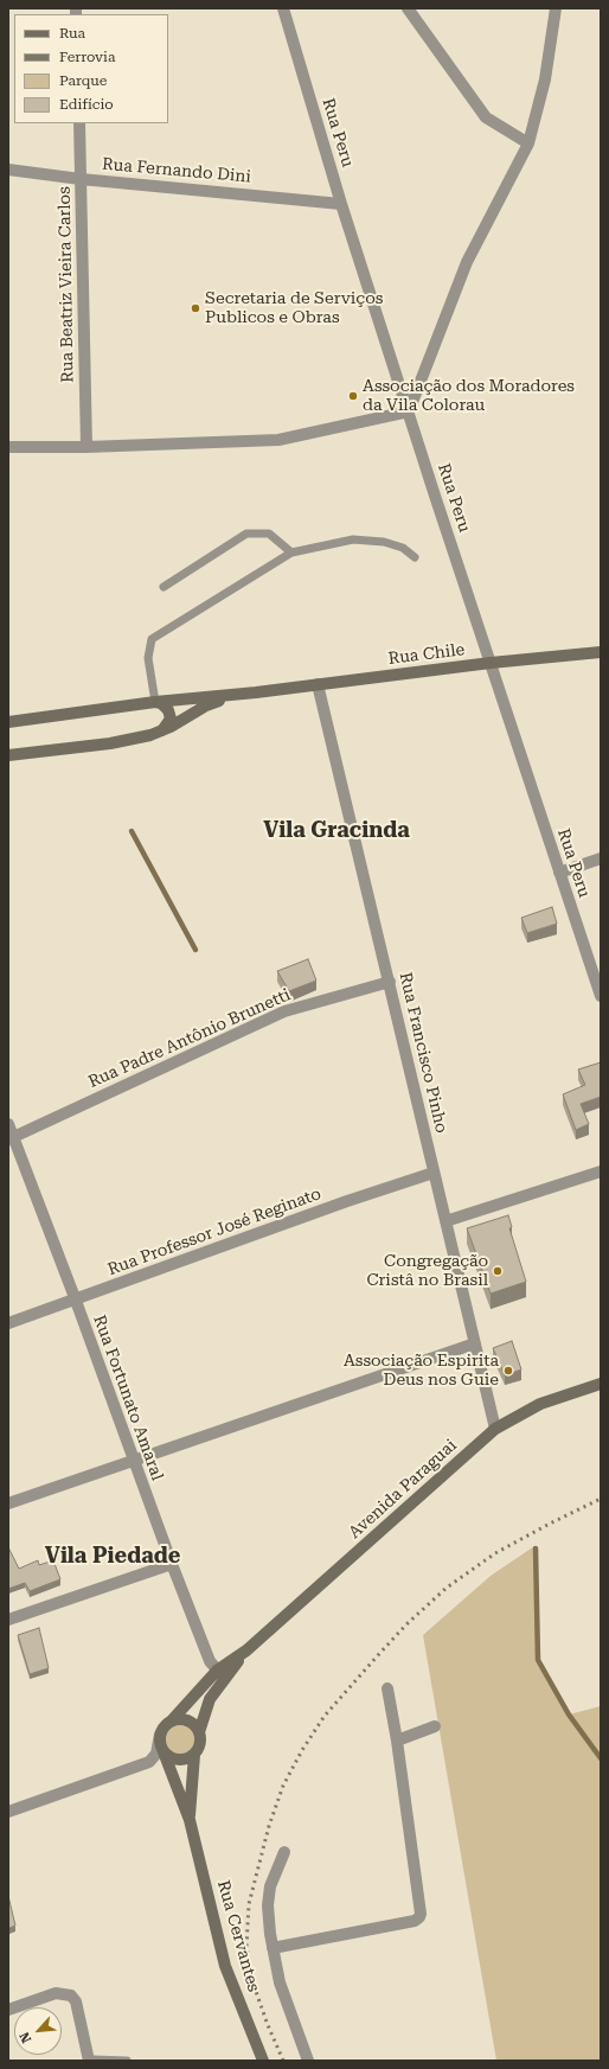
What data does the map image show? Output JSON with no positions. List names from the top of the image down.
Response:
{
  "streets": {
    "street": [
      "Rua Peru",
      "Rua Fernando Dini",
      "Rua Beatriz Vieira Carlos",
      "Rua Chile",
      "Rua Padre Antônio Brunetti",
      "Rua Francisco Pinho",
      "Rua Professor José Reginato",
      "Rua Fortunato Amaral",
      "Avenida Paraguai",
      "Rua Cervantes"
    ]
  },
  "crossings": [
    ["Rua Peru", "Rua Fernando Dini"],
    ["Rua Peru", "Rua Chile"],
    ["Rua Fernando Dini", "Rua Beatriz Vieira Carlos"],
    ["Rua Chile", "Rua Francisco Pinho"],
    ["Rua Padre Antônio Brunetti", "Rua Francisco Pinho"],
    ["Rua Padre Antônio Brunetti", "Rua Fortunato Amaral"],
    ["Rua Francisco Pinho", "Rua Professor José Reginato"],
    ["Rua Francisco Pinho", "Avenida Paraguai"],
    ["Rua Professor José Reginato", "Rua Fortunato Amaral"],
    ["Rua Fortunato Amaral", "Avenida Paraguai"],
    ["Avenida Paraguai", "Rua Cervantes"]
  ],
  "districts": ["Vila Gracinda", "Vila Piedade"],
  "places": [
    "Secretaria de Serviços Publicos e Obras",
    "Associação dos Moradores da Vila Colorau",
    "Congregação Cristâ no Brasil",
    "Associação Espirita Deus nos Guie"
  ],
  "legend": [
    "Rua",
    "Ferrovia",
    "Parque",
    "Edifício"
  ],
  "north": "bottom left"
}
